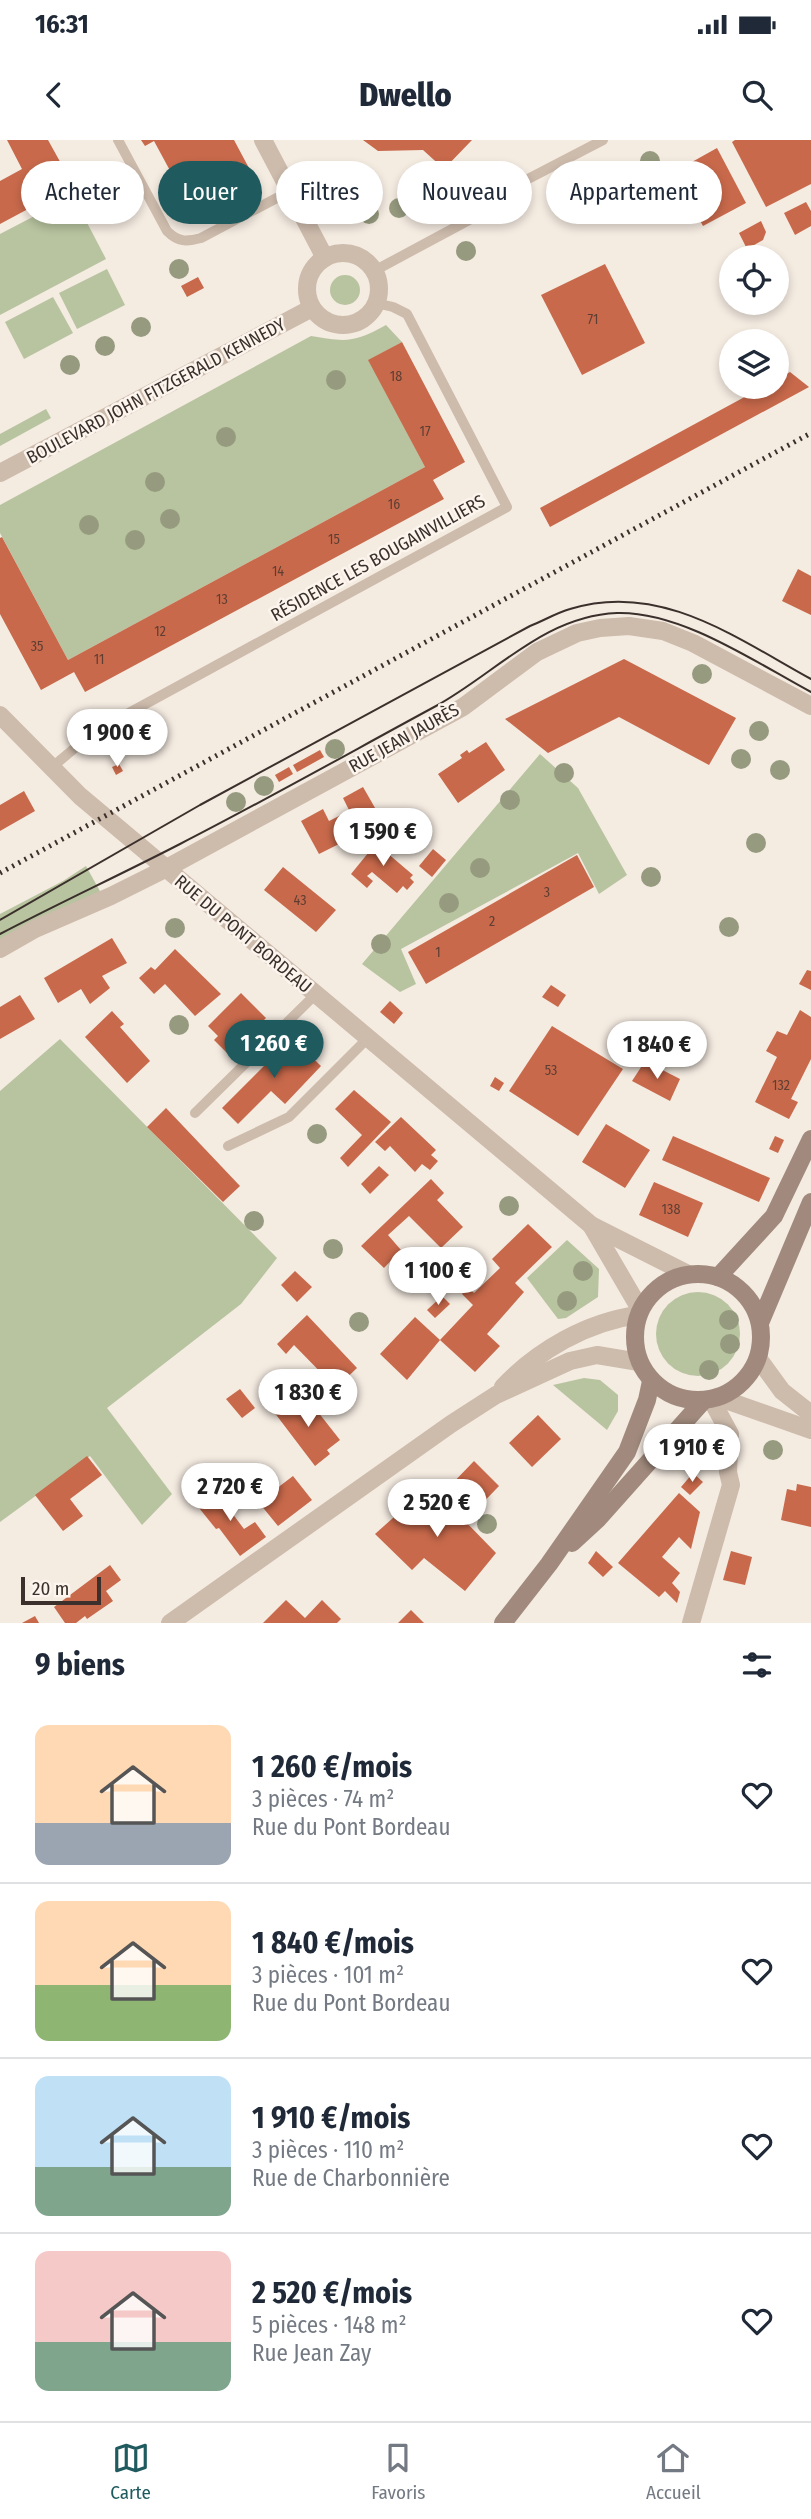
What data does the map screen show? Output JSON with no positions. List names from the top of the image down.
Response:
{
  "streets": {
    "street": ["BOULEVARD JOHN FITZGERALD KENNEDY", "RUE JEAN JAURÈS", "RUE DU PONT BORDEAU"],
    "lane": ["RÉSIDENCE LES BOUGAINVILLIERS"]
  },
  "crossings": [
    ["BOULEVARD JOHN FITZGERALD KENNEDY", "RÉSIDENCE LES BOUGAINVILLIERS"],
    ["RÉSIDENCE LES BOUGAINVILLIERS", "RUE DU PONT BORDEAU"],
    ["RUE JEAN JAURÈS", "RUE DU PONT BORDEAU"]
  ],
  "house_numbers": [
    "71",
    "18",
    "17",
    "16",
    "15",
    "14",
    "13",
    "12",
    "35",
    "11",
    "3",
    "43",
    "2",
    "1",
    "53",
    "132",
    "138"
  ],
  "scale_bar": "20 m",
  "page": {
    "status": "16:31",
    "header": "Dwello",
    "chip": [
      "Acheter",
      "Louer",
      "Filtres",
      "Nouveau",
      "Appartement"
    ],
    "price": [
      "1 900 €",
      "1 590 €",
      "1 260 €",
      "1 840 €",
      "1 100 €",
      "1 830 €",
      "1 910 €",
      "2 720 €",
      "2 520 €"
    ],
    "scale": "20 m",
    "heading": "9 biens",
    "list": [
      {
        "name": "1 260 €/mois",
        "note": "3 pièces · 74 m² · Rue du Pont Bordeau"
      },
      {
        "name": "1 840 €/mois",
        "note": "3 pièces · 101 m² · Rue du Pont Bordeau"
      },
      {
        "name": "1 910 €/mois",
        "note": "3 pièces · 110 m² · Rue de Charbonnière"
      },
      {
        "name": "2 520 €/mois",
        "note": "5 pièces · 148 m² · Rue Jean Zay"
      }
    ],
    "tabs": ["Carte", "Favoris", "Accueil"]
  }
}
